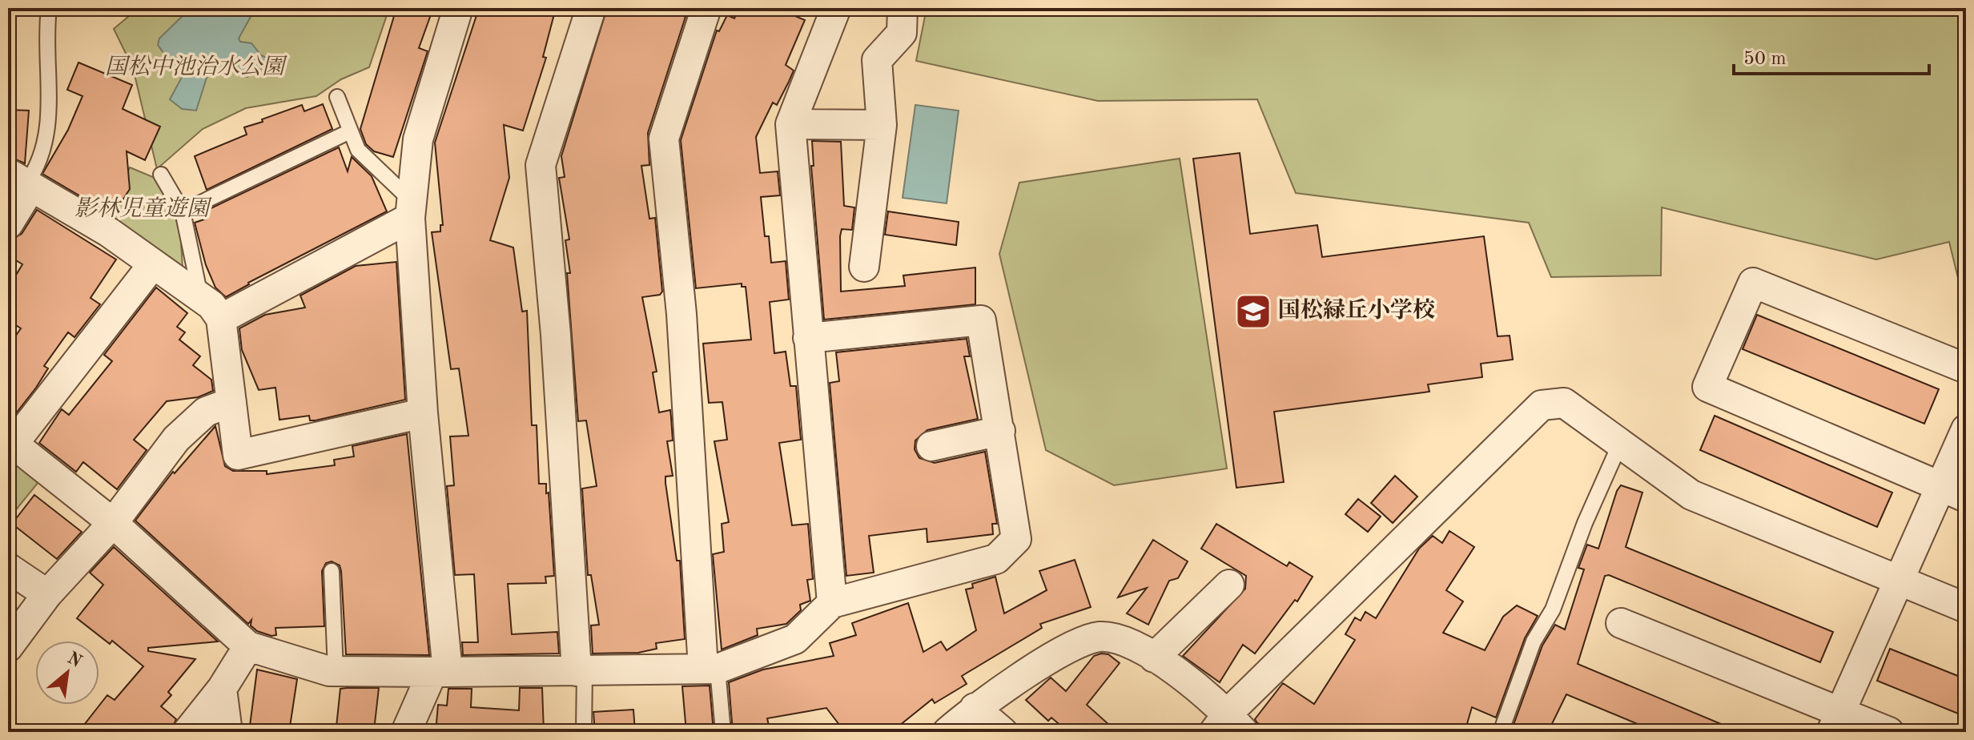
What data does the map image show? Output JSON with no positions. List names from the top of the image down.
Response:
{
  "parks": ["国松中池治水公園", "影林児童遊園"],
  "places": {
    "school or university": ["国松緑丘小学校"]
  },
  "scale_bar": "50 m",
  "north": "top right"
}
